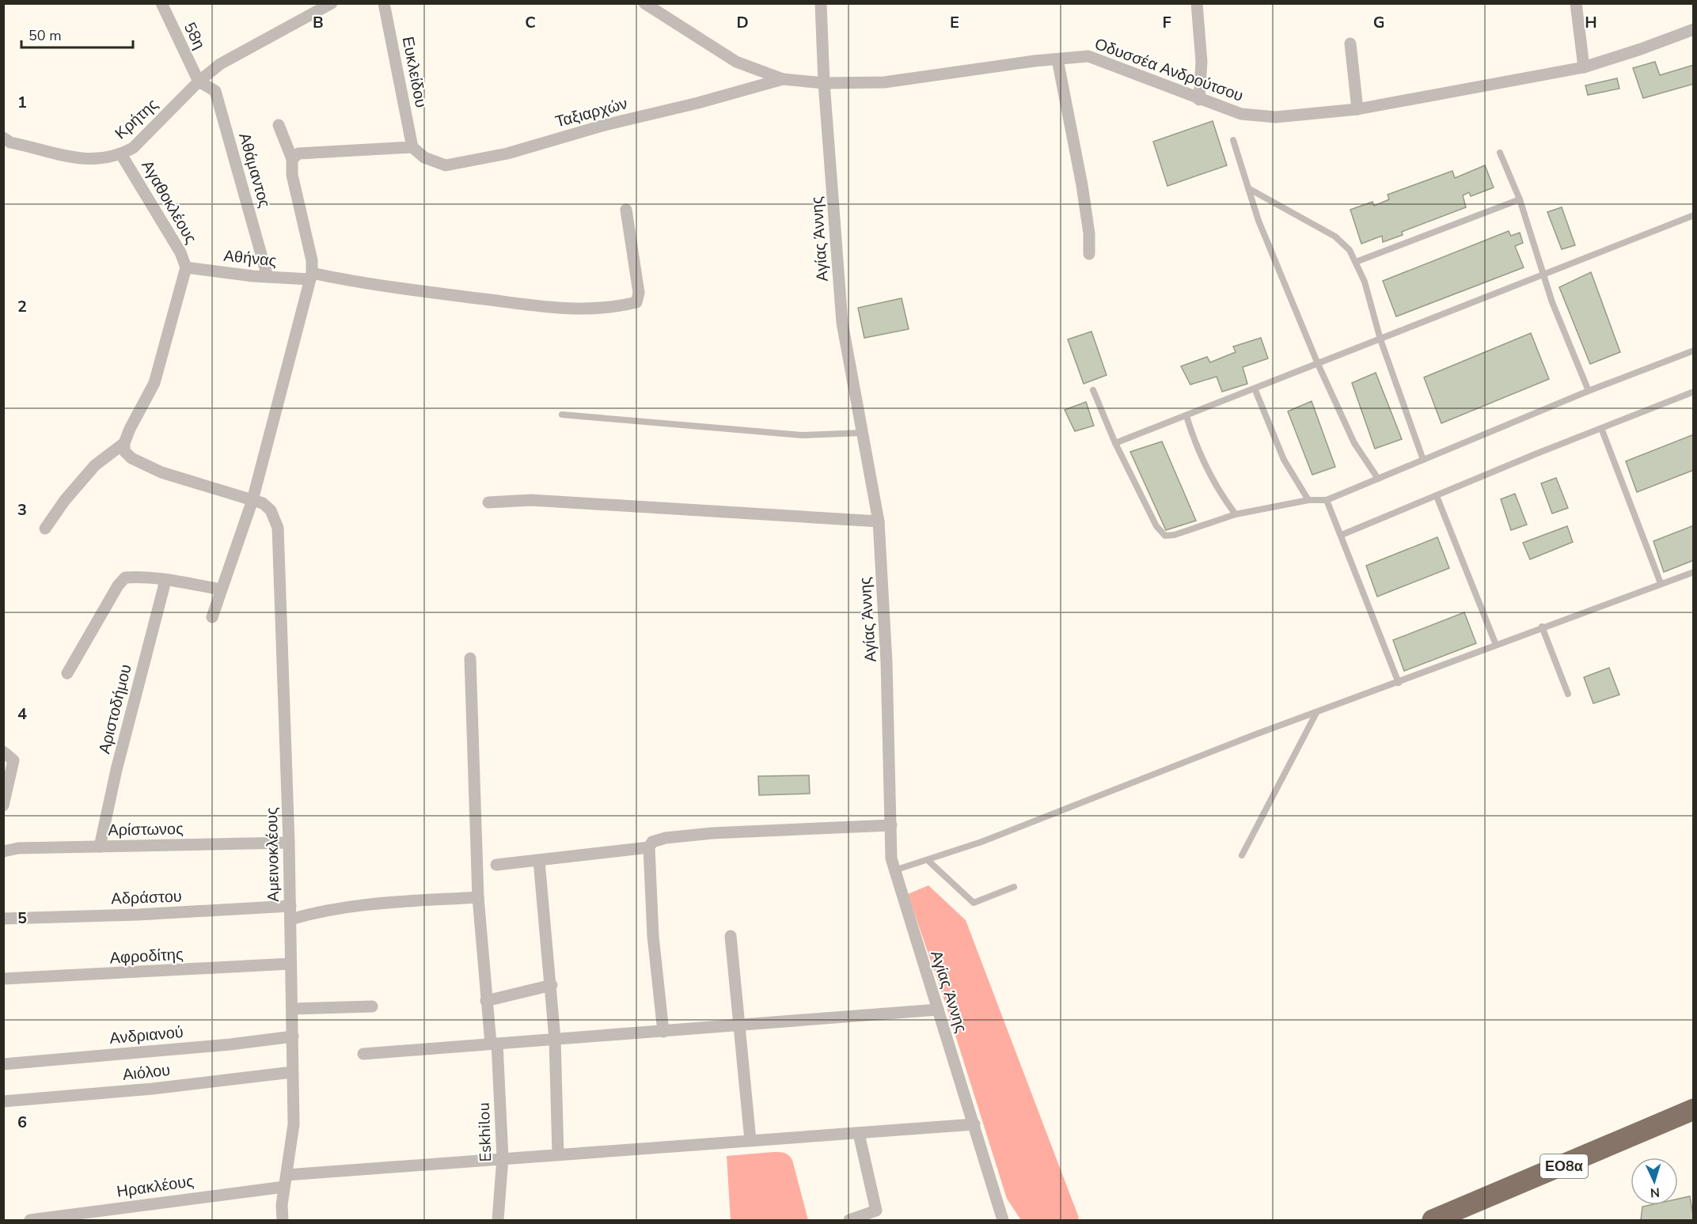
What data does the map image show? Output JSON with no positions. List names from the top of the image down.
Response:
{
  "streets": {
    "highway": ["ΕΟ8α"],
    "street": [
      "58η",
      "Οδυσσέα Ανδρούτσου",
      "Ευκλείδου",
      "Ταξιαρχών",
      "Κρήτης",
      "Αθάμαντος",
      "Αγαθοκλέους",
      "Αγίας Άννης",
      "Αθήνας",
      "Αριστοδήμου",
      "Αρίστωνος",
      "Αμεινοκλέους",
      "Αδράστου",
      "Αφροδίτης",
      "Ανδριανού",
      "Αιόλου",
      "Eskhilou",
      "Ηρακλέους"
    ]
  },
  "crossings": [
    ["58η", "Κρήτης"],
    ["58η", "Αθάμαντος"],
    ["Οδυσσέα Ανδρούτσου", "Ταξιαρχών"],
    ["Οδυσσέα Ανδρούτσου", "Αγίας Άννης"],
    ["Ευκλείδου", "Ταξιαρχών"],
    ["Κρήτης", "Αθάμαντος"],
    ["Κρήτης", "Αγαθοκλέους"],
    ["Αθάμαντος", "Αθήνας"],
    ["Αγαθοκλέους", "Αθήνας"],
    ["Αγίας Άννης", "Ηρακλέους"],
    ["Αριστοδήμου", "Αρίστωνος"],
    ["Αρίστωνος", "Αμεινοκλέους"],
    ["Αμεινοκλέους", "Αδράστου"],
    ["Αμεινοκλέους", "Αφροδίτης"],
    ["Αμεινοκλέους", "Ανδριανού"],
    ["Αμεινοκλέους", "Αιόλου"],
    ["Αμεινοκλέους", "Ηρακλέους"],
    ["Eskhilou", "Ηρακλέους"]
  ],
  "scale_bar": "50 m",
  "north": "bottom",
  "grid": {
    "columns": [
      "B",
      "C",
      "D",
      "E",
      "F",
      "G",
      "H"
    ],
    "rows": [
      "1",
      "2",
      "3",
      "4",
      "5",
      "6"
    ]
  }
}
